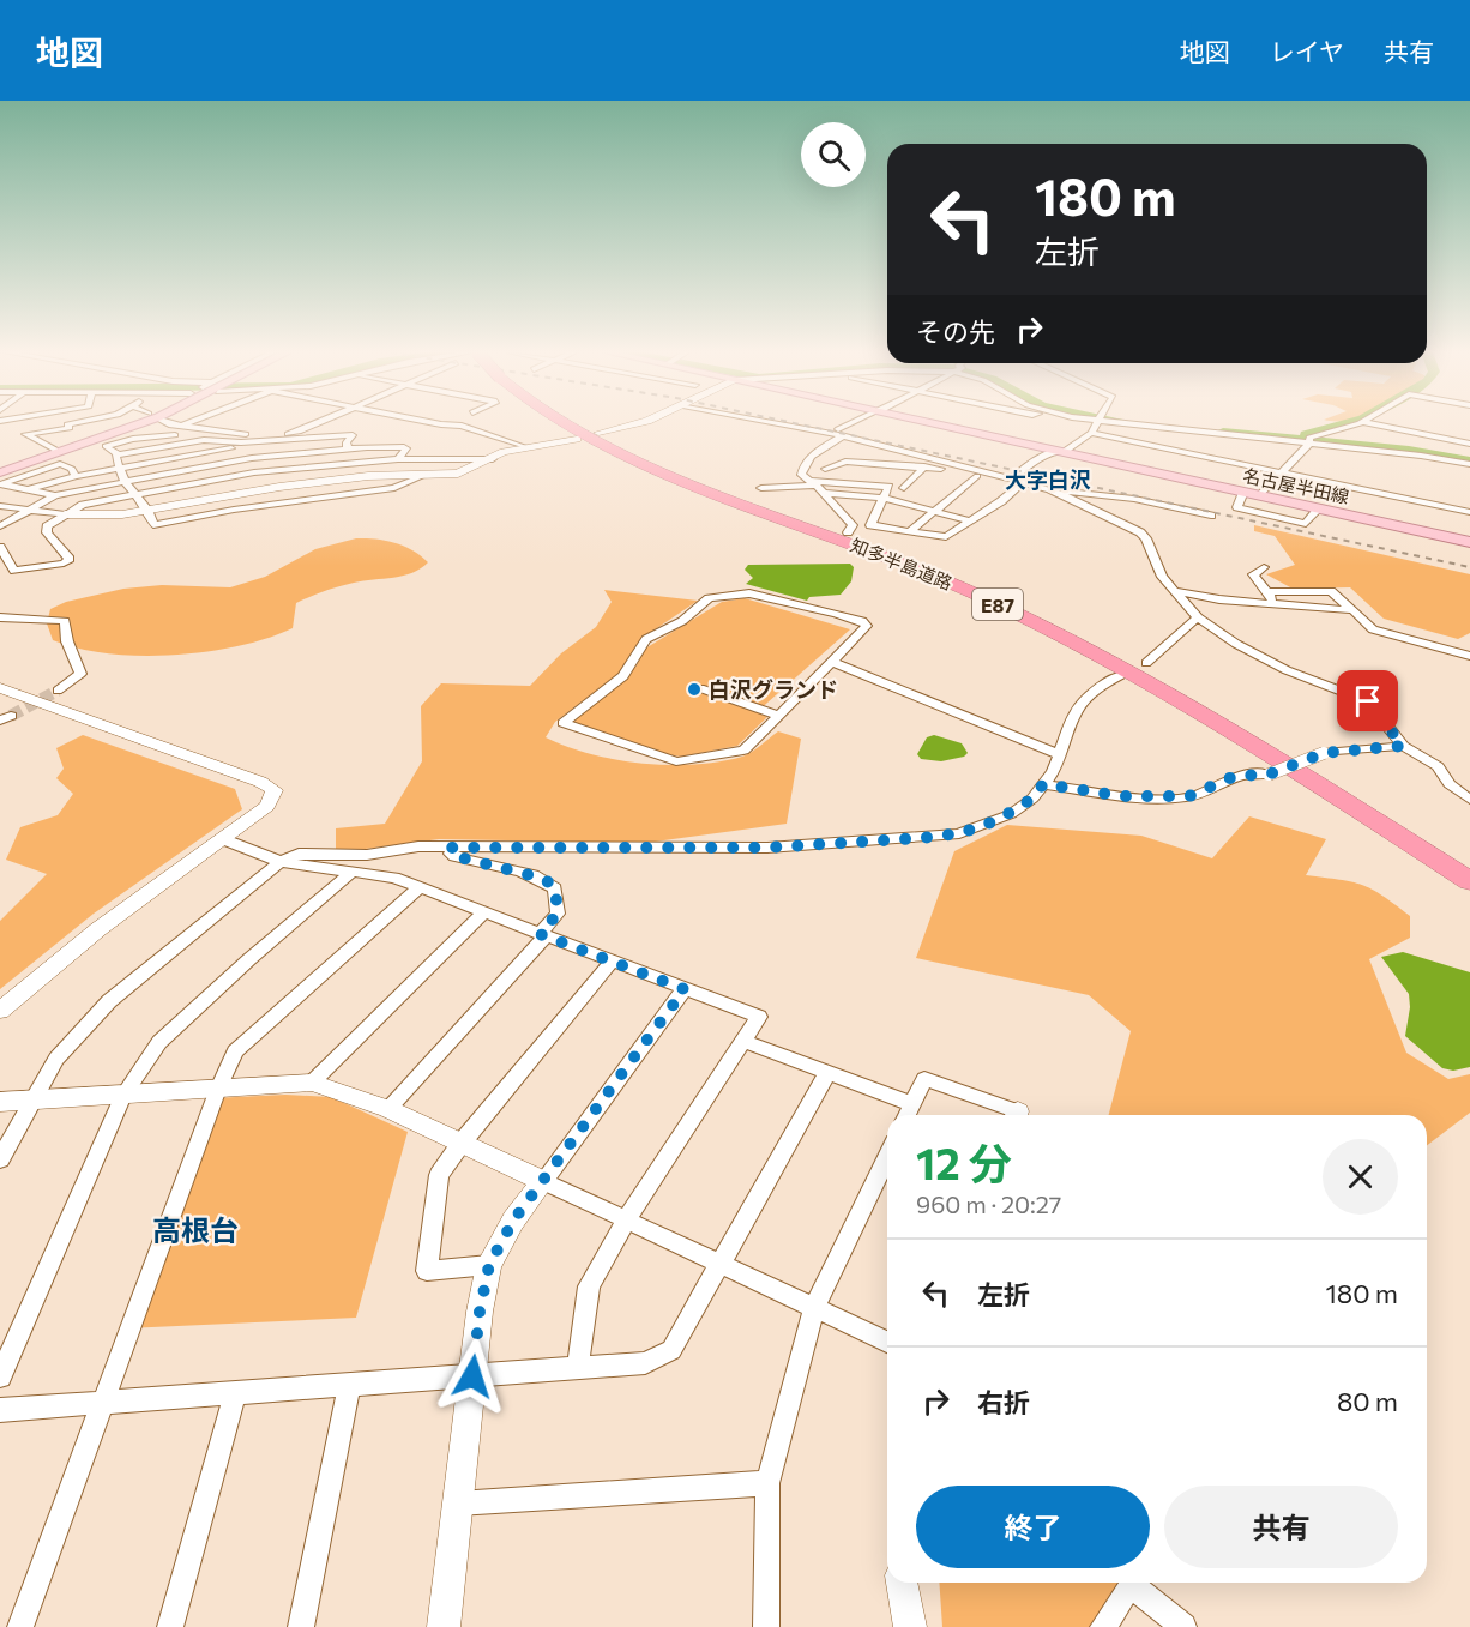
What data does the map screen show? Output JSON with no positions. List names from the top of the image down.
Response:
{
  "streets": {
    "highway": ["知多半島道路", "E87"],
    "main road": ["名古屋半田線"]
  },
  "districts": ["大字白沢", "高根台"],
  "places": ["白沢グランド"],
  "page": {
    "header": "地図",
    "nav": ["地図", "レイヤ", "共有"],
    "turn": ["180 m", "左折"],
    "then": "その先",
    "heading": ["12 分", "960 m · 20:27"],
    "list": [
      {
        "name": "左折",
        "value": "180 m"
      },
      {
        "name": "右折",
        "value": "80 m"
      }
    ],
    "buttons": ["終了", "共有"]
  }
}
